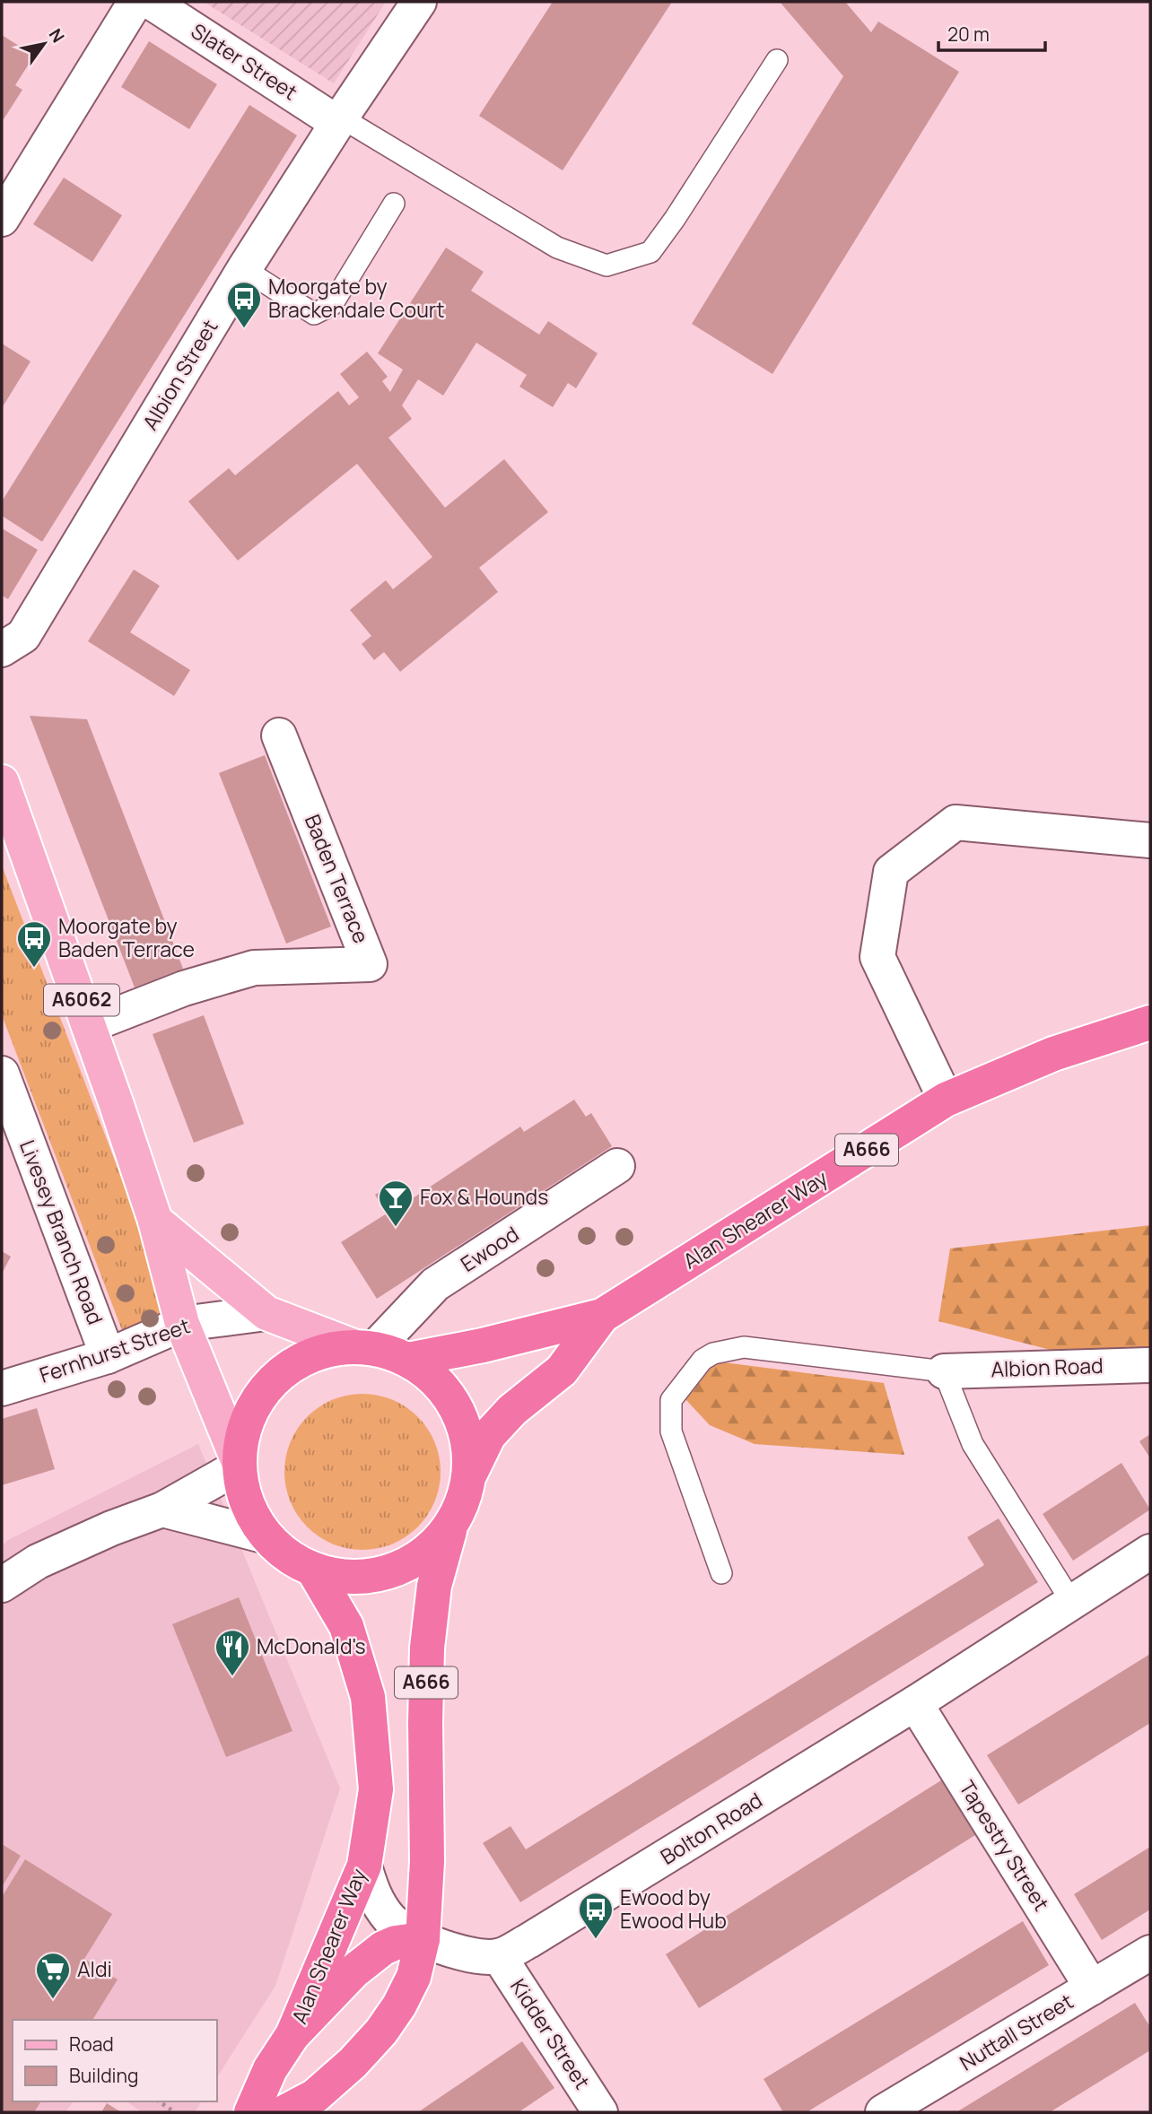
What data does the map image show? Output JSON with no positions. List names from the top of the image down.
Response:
{
  "streets": {
    "highway": ["A666", "Alan Shearer Way"],
    "main road": ["A6062"],
    "street": [
      "Slater Street",
      "Albion Street",
      "Baden Terrace",
      "Livesey Branch Road",
      "Ewood",
      "Fernhurst Street",
      "Albion Road",
      "Bolton Road",
      "Tapestry Street",
      "Nuttall Street",
      "Kidder Street"
    ]
  },
  "crossings": [
    ["Slater Street", "Albion Street"],
    ["Baden Terrace", "A6062"],
    ["A6062", "A666"],
    ["A6062", "Fernhurst Street"],
    ["A666", "Alan Shearer Way"],
    ["A666", "Ewood"],
    ["Livesey Branch Road", "Fernhurst Street"],
    ["Bolton Road", "Tapestry Street"],
    ["Bolton Road", "Kidder Street"],
    ["Tapestry Street", "Nuttall Street"]
  ],
  "places": {
    "bus stop": ["Moorgate by Brackendale Court", "Moorgate by Baden Terrace", "Ewood by Ewood Hub"],
    "bar": ["Fox & Hounds"],
    "restaurant": ["McDonald's"],
    "supermarket": ["Aldi"]
  },
  "legend": ["Road", "Building"],
  "scale_bar": "20 m",
  "north": "top right"
}
